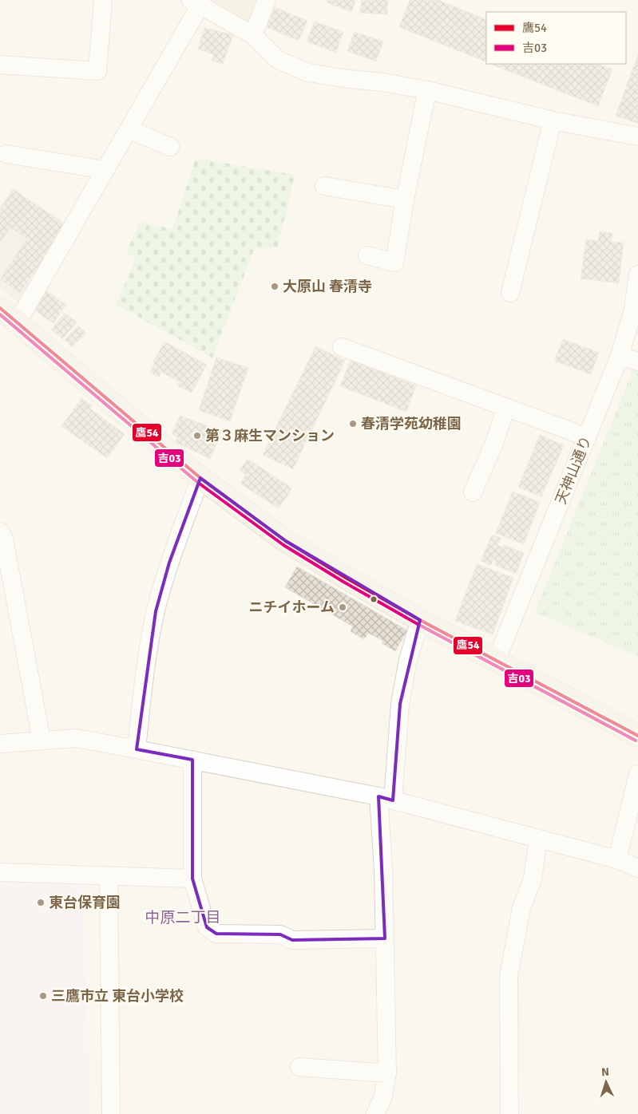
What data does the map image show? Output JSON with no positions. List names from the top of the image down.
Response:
{
  "streets": {
    "street": ["天神山通り"]
  },
  "districts": ["中原二丁目"],
  "places": [
    "大原山 春清寺",
    "春清学苑幼稚園",
    "第３麻生マンション",
    "ニチイホーム",
    "東台保育園",
    "三鷹市立 東台小学校"
  ],
  "lines": ["transit line 鷹54", "transit line 吉03"],
  "legend": ["鷹54", "吉03"],
  "north": "top"
}
